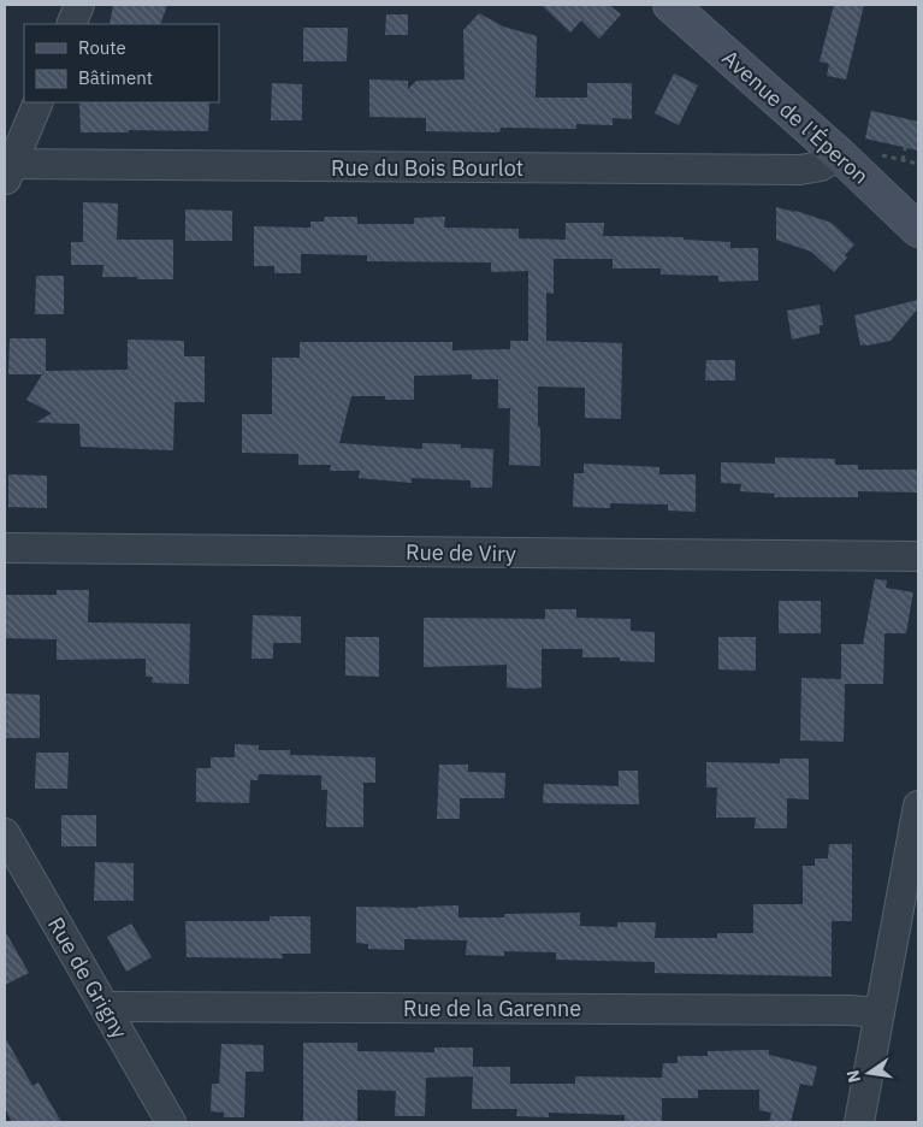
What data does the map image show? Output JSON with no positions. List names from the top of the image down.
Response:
{
  "streets": {
    "main road": ["Avenue de l'Éperon"],
    "street": [
      "Rue du Bois Bourlot",
      "Rue de Viry",
      "Rue de Grigny",
      "Rue de la Garenne"
    ]
  },
  "crossings": [
    ["Avenue de l'Éperon", "Rue du Bois Bourlot"],
    ["Rue de Grigny", "Rue de la Garenne"]
  ],
  "legend": ["Route", "Bâtiment"],
  "north": "left"
}
